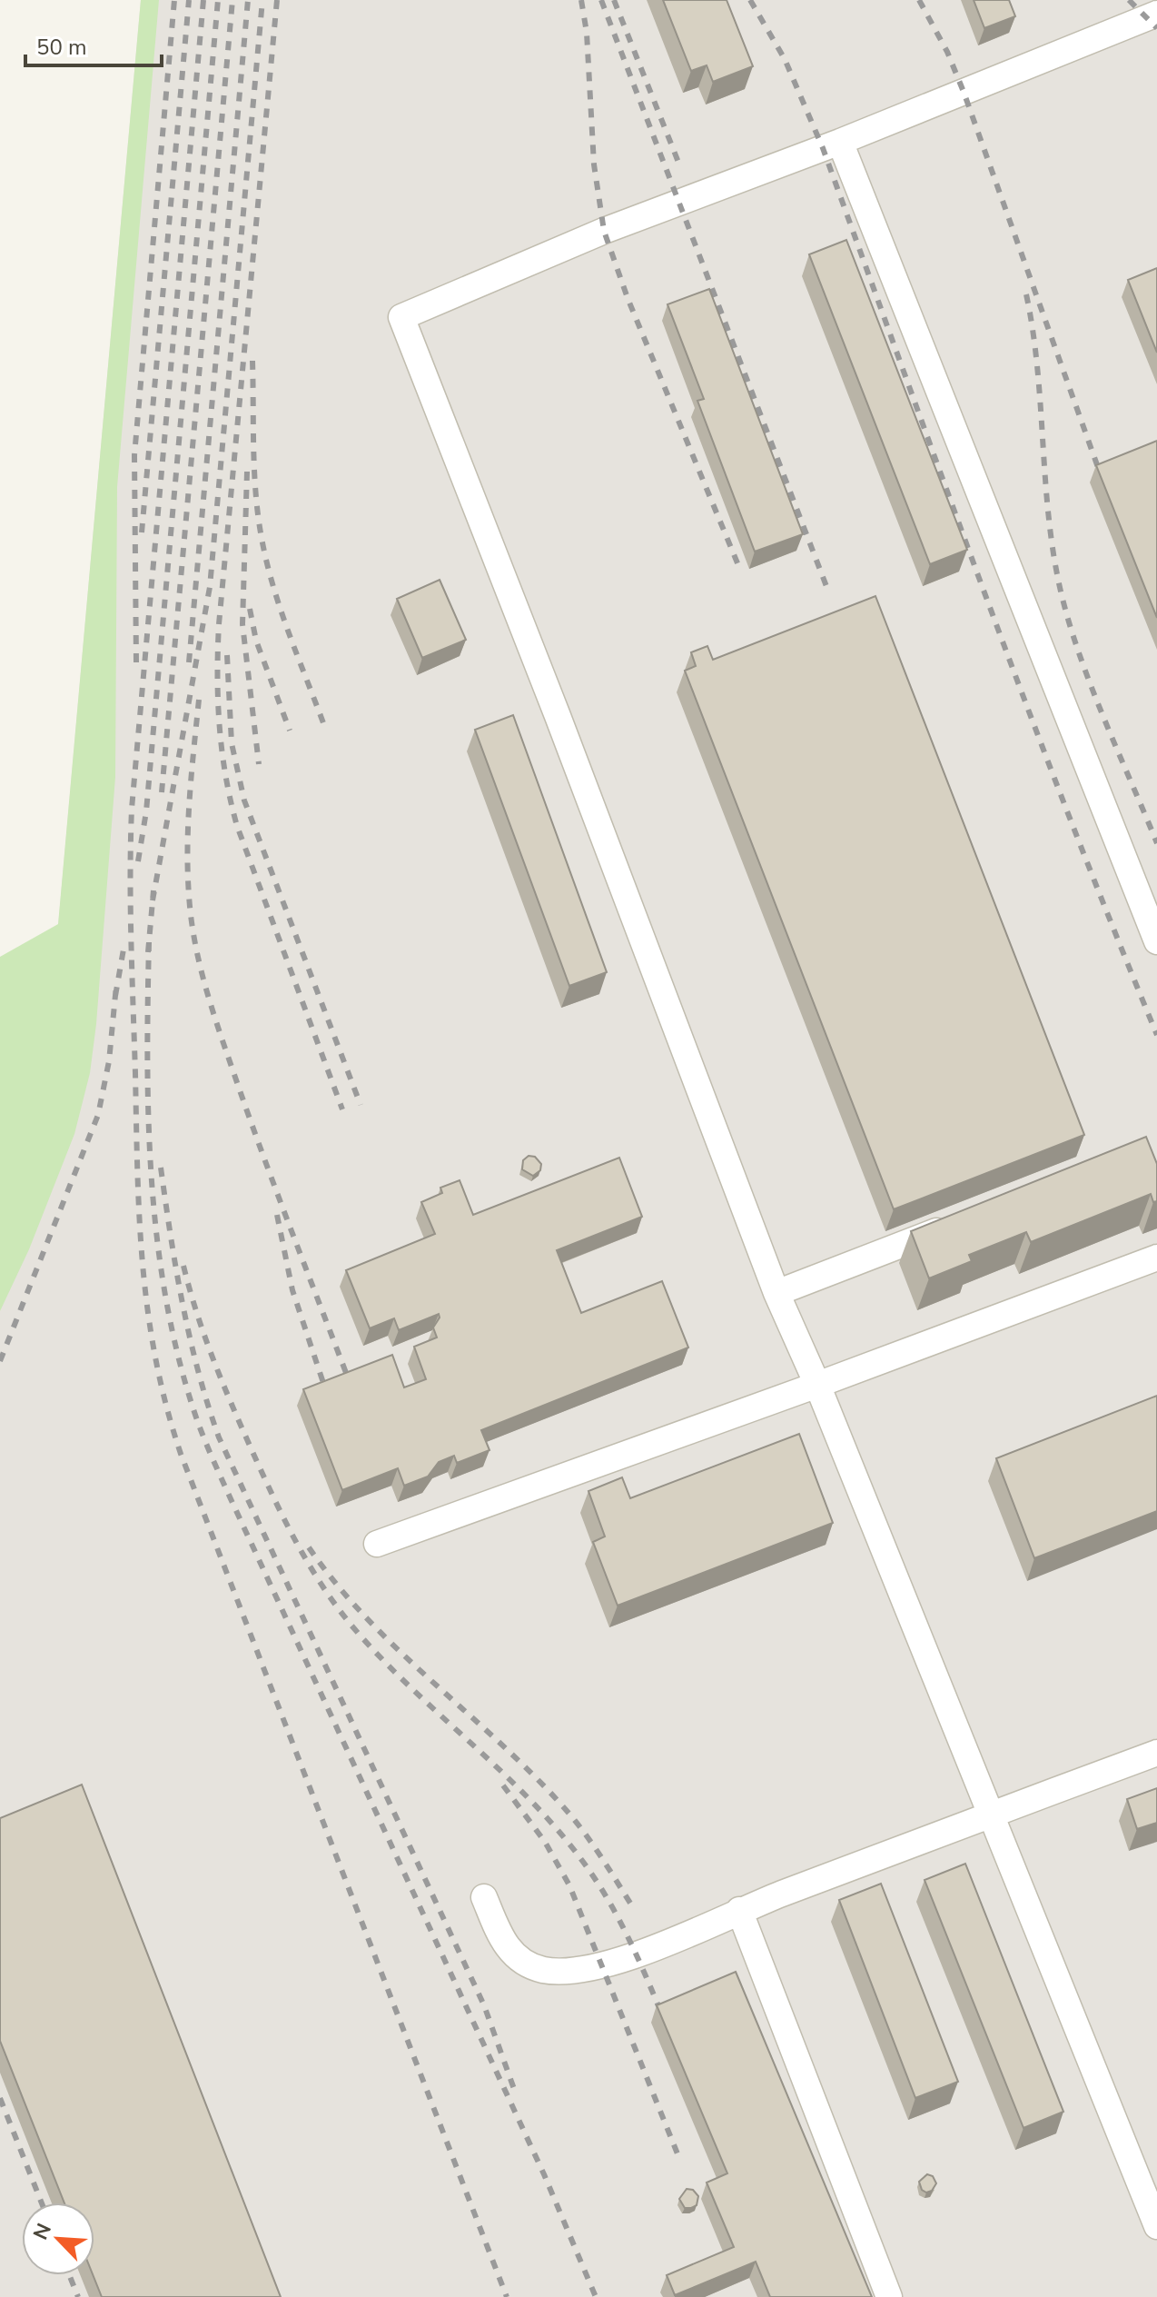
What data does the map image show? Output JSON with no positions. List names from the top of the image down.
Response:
{
  "scale_bar": "50 m",
  "north": "top left"
}
